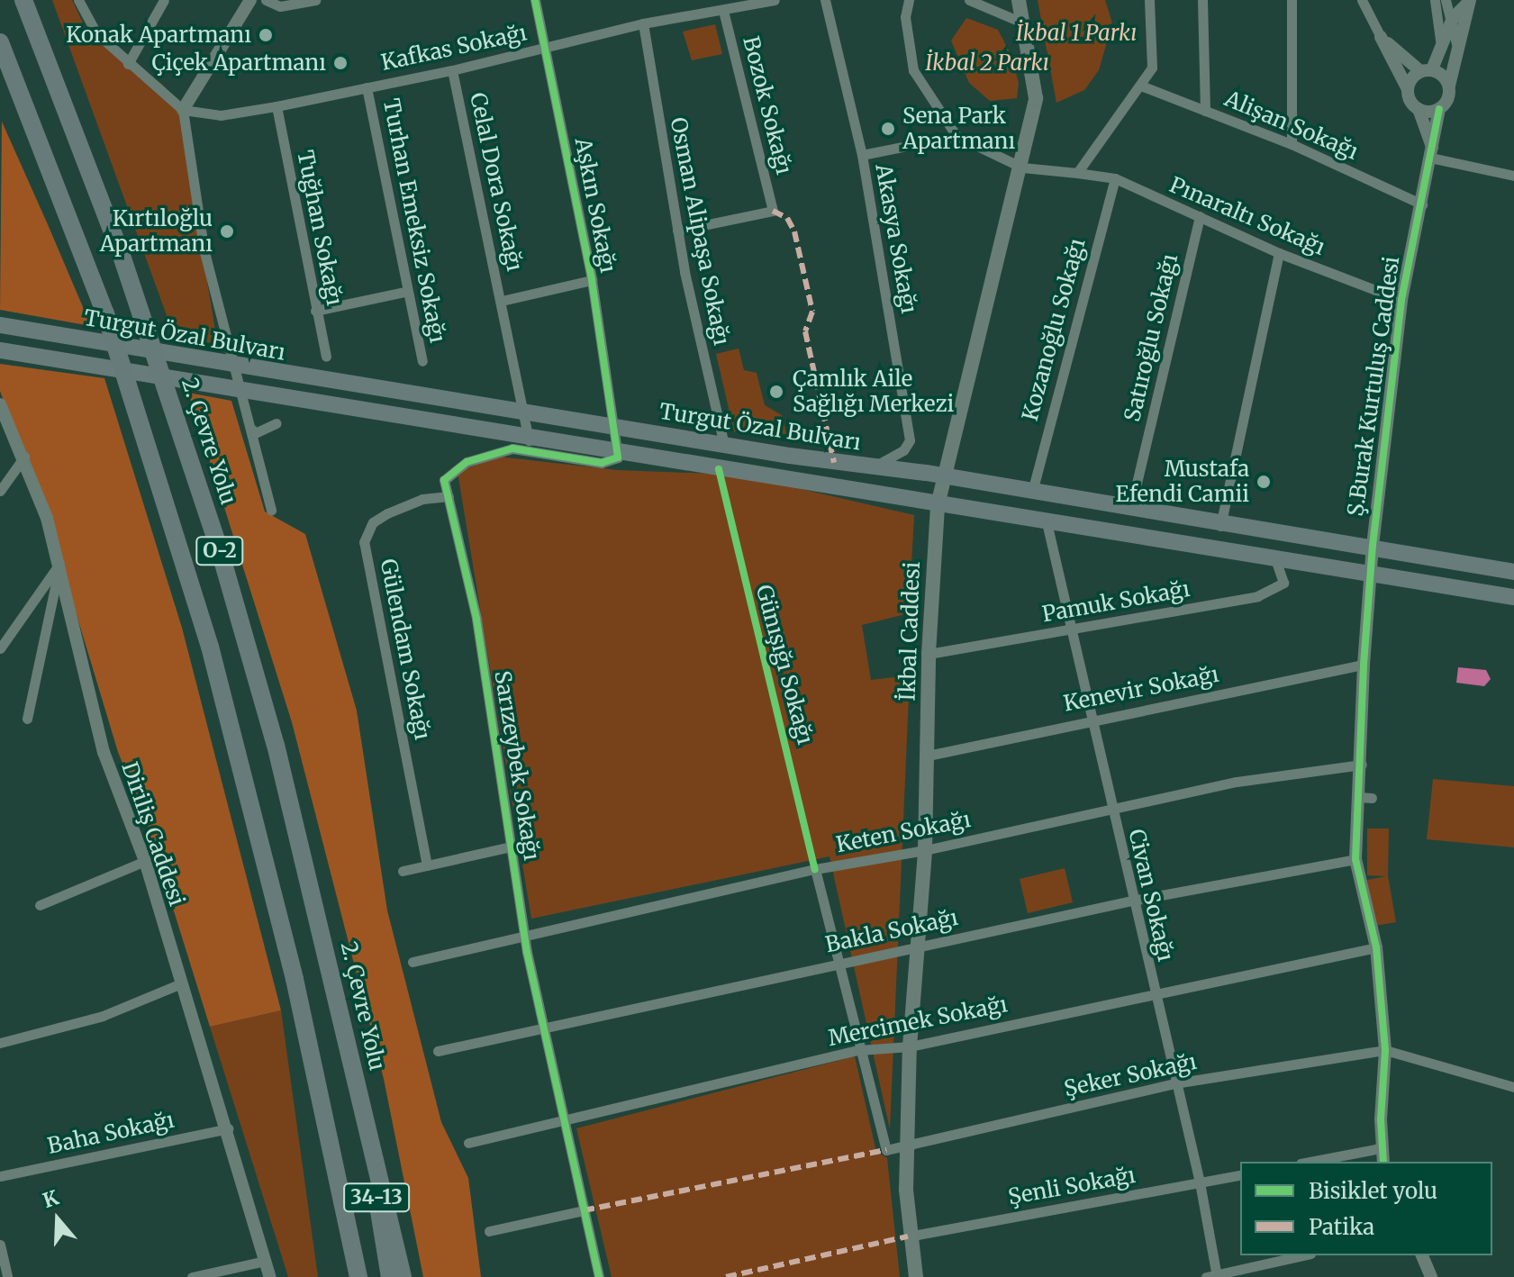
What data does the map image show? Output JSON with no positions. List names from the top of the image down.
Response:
{
  "streets": {
    "highway": ["2. Çevre Yolu", "O-2", "34-13"],
    "main road": ["Turgut Özal Bulvarı", "İkbal Caddesi"],
    "street": [
      "Kafkas Sokağı",
      "Bozok Sokağı",
      "Alişan Sokağı",
      "Celal Dora Sokağı",
      "Aşkın Sokağı",
      "Pınaraltı Sokağı",
      "Turhan Emeksiz Sokağı",
      "Tuğhan Sokağı",
      "Osman Alipaşa Sokağı",
      "Akasya Sokağı",
      "Kozanoğlu Sokağı",
      "Satıroğlu Sokağı",
      "Ş.Burak Kurtuluş Caddesi",
      "Pamuk Sokağı",
      "Gülendam Sokağı",
      "Kenevir Sokağı",
      "Sarızeybek Sokağı",
      "Keten Sokağı",
      "Diriliş Caddesi",
      "Civan Sokağı",
      "Bakla Sokağı",
      "Mercimek Sokağı",
      "Şeker Sokağı",
      "Baha Sokağı",
      "Şenli Sokağı"
    ],
    "cycle path": ["Günışığı Sokağı"]
  },
  "crossings": [
    ["Kafkas Sokağı", "Bozok Sokağı"],
    ["Kafkas Sokağı", "Celal Dora Sokağı"],
    ["Kafkas Sokağı", "Aşkın Sokağı"],
    ["Kafkas Sokağı", "Turhan Emeksiz Sokağı"],
    ["Kafkas Sokağı", "Tuğhan Sokağı"],
    ["Kafkas Sokağı", "Osman Alipaşa Sokağı"],
    ["Bozok Sokağı", "Osman Alipaşa Sokağı"],
    ["Alişan Sokağı", "Ş.Burak Kurtuluş Caddesi"],
    ["Celal Dora Sokağı", "Aşkın Sokağı"],
    ["Pınaraltı Sokağı", "Kozanoğlu Sokağı"],
    ["Pınaraltı Sokağı", "Satıroğlu Sokağı"],
    ["Pınaraltı Sokağı", "Ş.Burak Kurtuluş Caddesi"],
    ["Pınaraltı Sokağı", "İkbal Caddesi"],
    ["Osman Alipaşa Sokağı", "Turgut Özal Bulvarı"],
    ["Akasya Sokağı", "Turgut Özal Bulvarı"],
    ["Kozanoğlu Sokağı", "Turgut Özal Bulvarı"],
    ["Turgut Özal Bulvarı", "Satıroğlu Sokağı"],
    ["Turgut Özal Bulvarı", "Pamuk Sokağı"],
    ["Turgut Özal Bulvarı", "İkbal Caddesi"],
    ["Turgut Özal Bulvarı", "Civan Sokağı"],
    ["Ş.Burak Kurtuluş Caddesi", "Kenevir Sokağı"],
    ["Ş.Burak Kurtuluş Caddesi", "Keten Sokağı"],
    ["Ş.Burak Kurtuluş Caddesi", "Bakla Sokağı"],
    ["Ş.Burak Kurtuluş Caddesi", "Mercimek Sokağı"],
    ["Ş.Burak Kurtuluş Caddesi", "Şeker Sokağı"],
    ["2. Çevre Yolu", "34-13"],
    ["O-2", "34-13"],
    ["Pamuk Sokağı", "İkbal Caddesi"],
    ["Pamuk Sokağı", "Civan Sokağı"],
    ["İkbal Caddesi", "Kenevir Sokağı"],
    ["İkbal Caddesi", "Keten Sokağı"],
    ["İkbal Caddesi", "Bakla Sokağı"],
    ["İkbal Caddesi", "Mercimek Sokağı"],
    ["İkbal Caddesi", "Şeker Sokağı"],
    ["İkbal Caddesi", "Şenli Sokağı"],
    ["Gülendam Sokağı", "Sarızeybek Sokağı"],
    ["Kenevir Sokağı", "Civan Sokağı"],
    ["Sarızeybek Sokağı", "Keten Sokağı"],
    ["Sarızeybek Sokağı", "Bakla Sokağı"],
    ["Sarızeybek Sokağı", "Mercimek Sokağı"],
    ["Keten Sokağı", "Civan Sokağı"],
    ["Diriliş Caddesi", "Baha Sokağı"],
    ["Civan Sokağı", "Bakla Sokağı"],
    ["Civan Sokağı", "Mercimek Sokağı"],
    ["Civan Sokağı", "Şeker Sokağı"],
    ["Civan Sokağı", "Şenli Sokağı"],
    ["Mercimek Sokağı", "Şeker Sokağı"]
  ],
  "parks": ["İkbal 1 Parkı", "İkbal 2 Parkı"],
  "places": [
    "Konak Apartmanı",
    "Çiçek Apartmanı",
    "Sena Park Apartmanı",
    "Kırtıloğlu Apartmanı",
    "Çamlık Aile Sağlığı Merkezi",
    "Mustafa Efendi Camii"
  ],
  "legend": ["Bisiklet yolu", "Patika"],
  "north": "top"
}
